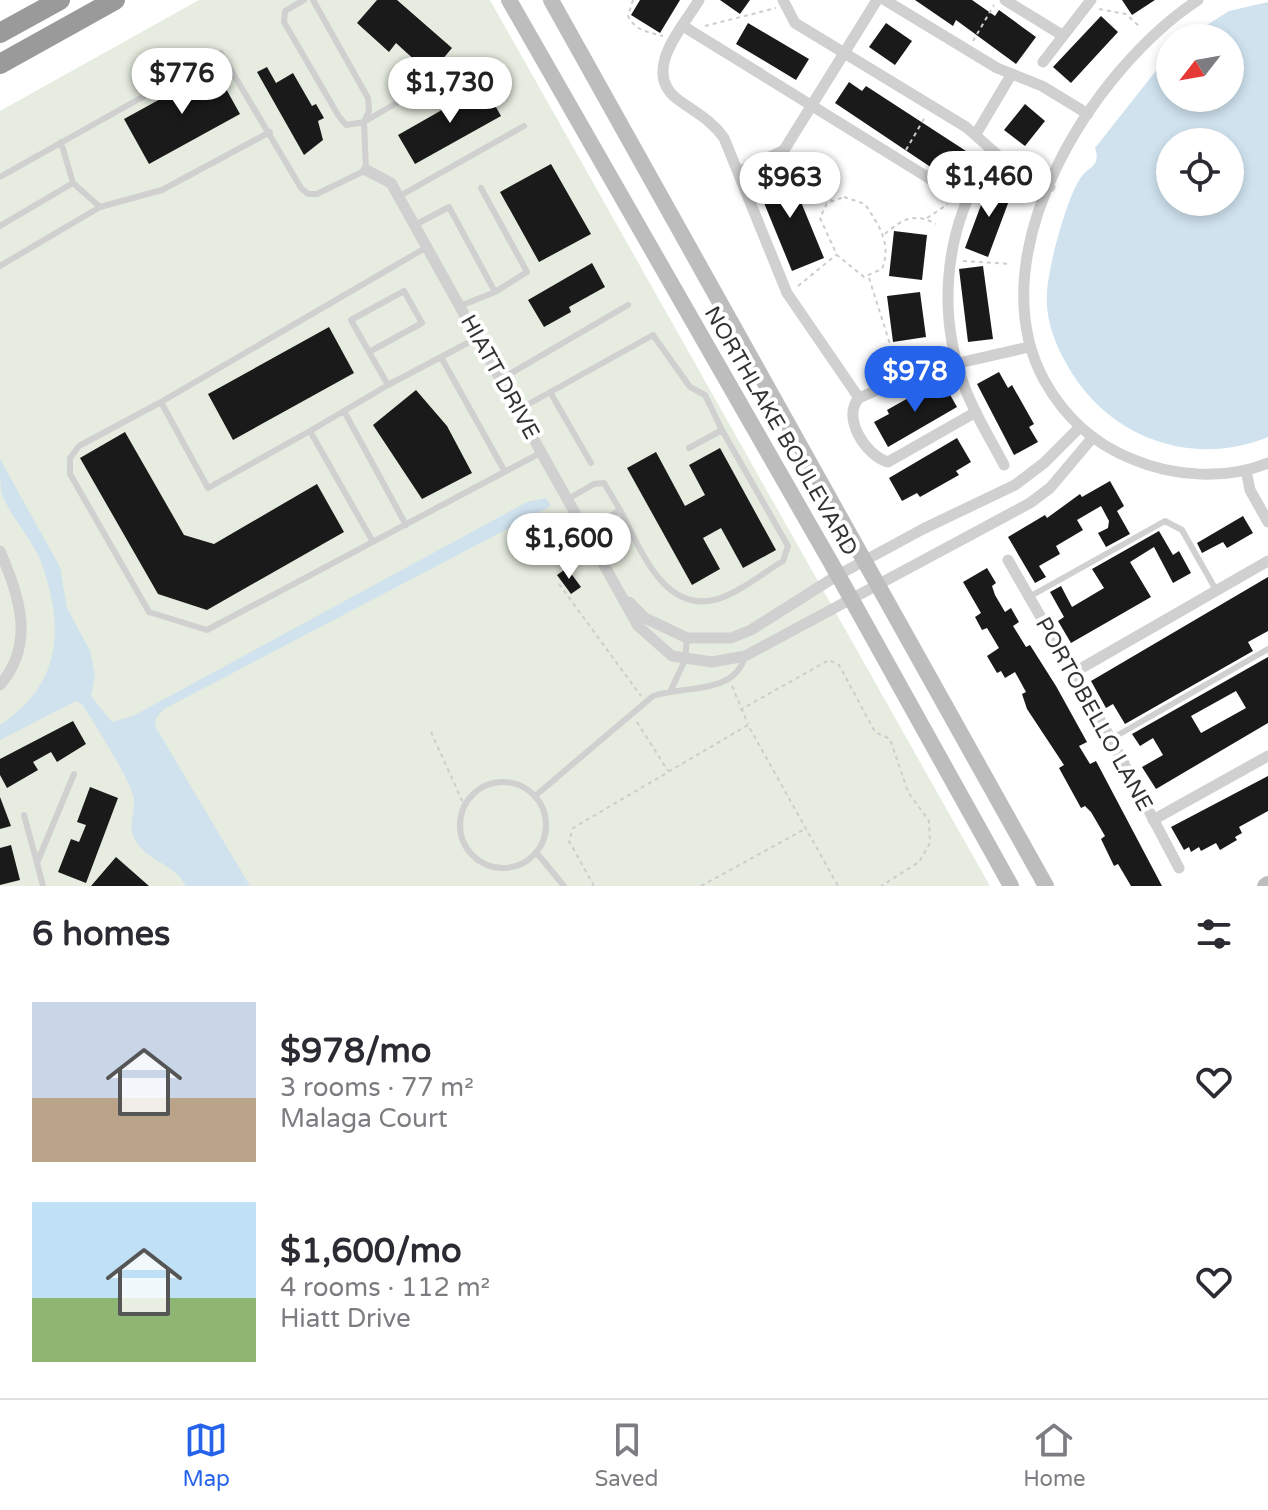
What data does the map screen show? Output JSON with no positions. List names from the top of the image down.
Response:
{
  "streets": {
    "main road": ["NORTHLAKE BOULEVARD"],
    "street": ["HIATT DRIVE", "PORTOBELLO LANE"]
  },
  "crossings": [
    ["HIATT DRIVE", "NORTHLAKE BOULEVARD"]
  ],
  "north": "bottom left",
  "page": {
    "price": [
      "$776",
      "$1,730",
      "$1,460",
      "$963",
      "$978",
      "$1,600"
    ],
    "heading": "6 homes",
    "list": [
      {
        "name": "$978/mo",
        "note": "3 rooms · 77 m² · Malaga Court"
      },
      {
        "name": "$1,600/mo",
        "note": "4 rooms · 112 m² · Hiatt Drive"
      }
    ],
    "tabs": ["Map", "Saved", "Home"]
  }
}
